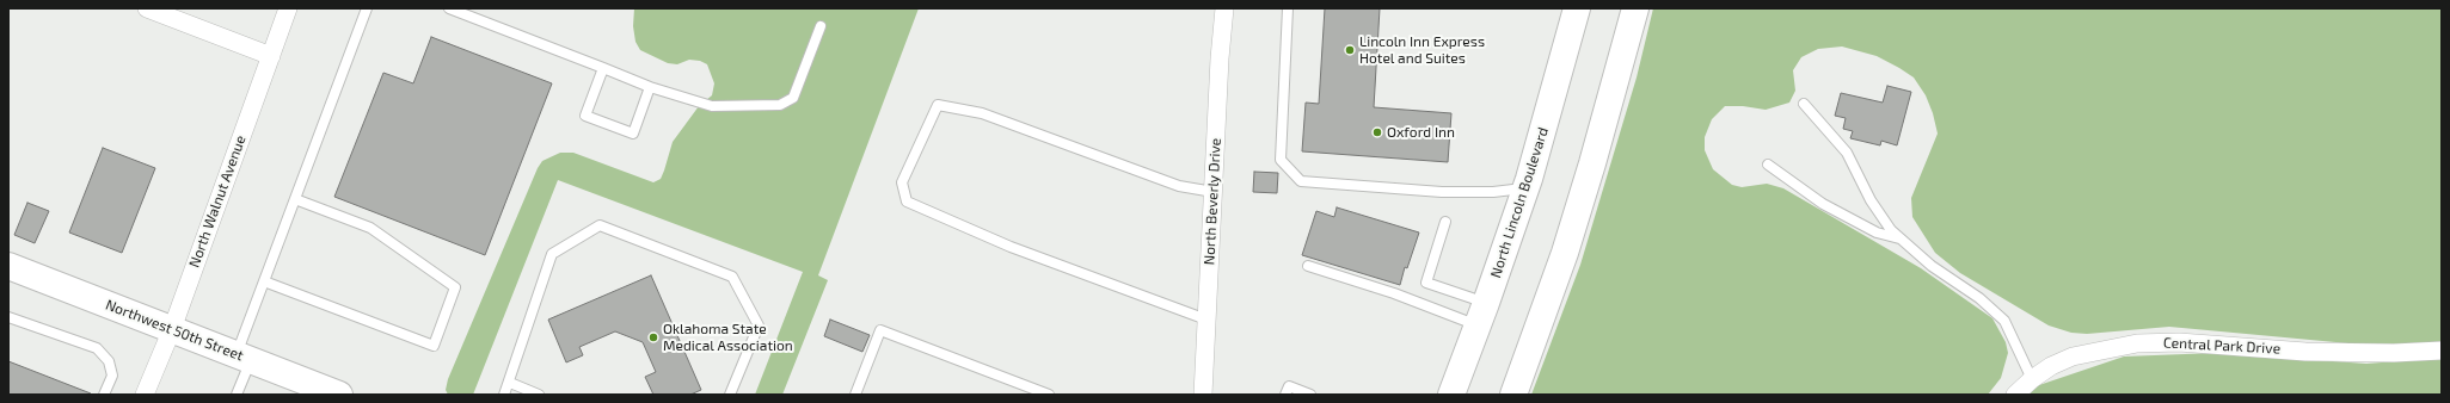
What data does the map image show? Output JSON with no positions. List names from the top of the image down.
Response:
{
  "streets": {
    "main road": ["North Lincoln Boulevard", "Northwest 50th Street"],
    "street": ["North Walnut Avenue", "North Beverly Drive", "Central Park Drive"]
  },
  "crossings": [
    ["North Walnut Avenue", "Northwest 50th Street"]
  ],
  "places": ["Lincoln Inn Express Hotel and Suites", "Oxford Inn", "Oklahoma State Medical Association"]
}
